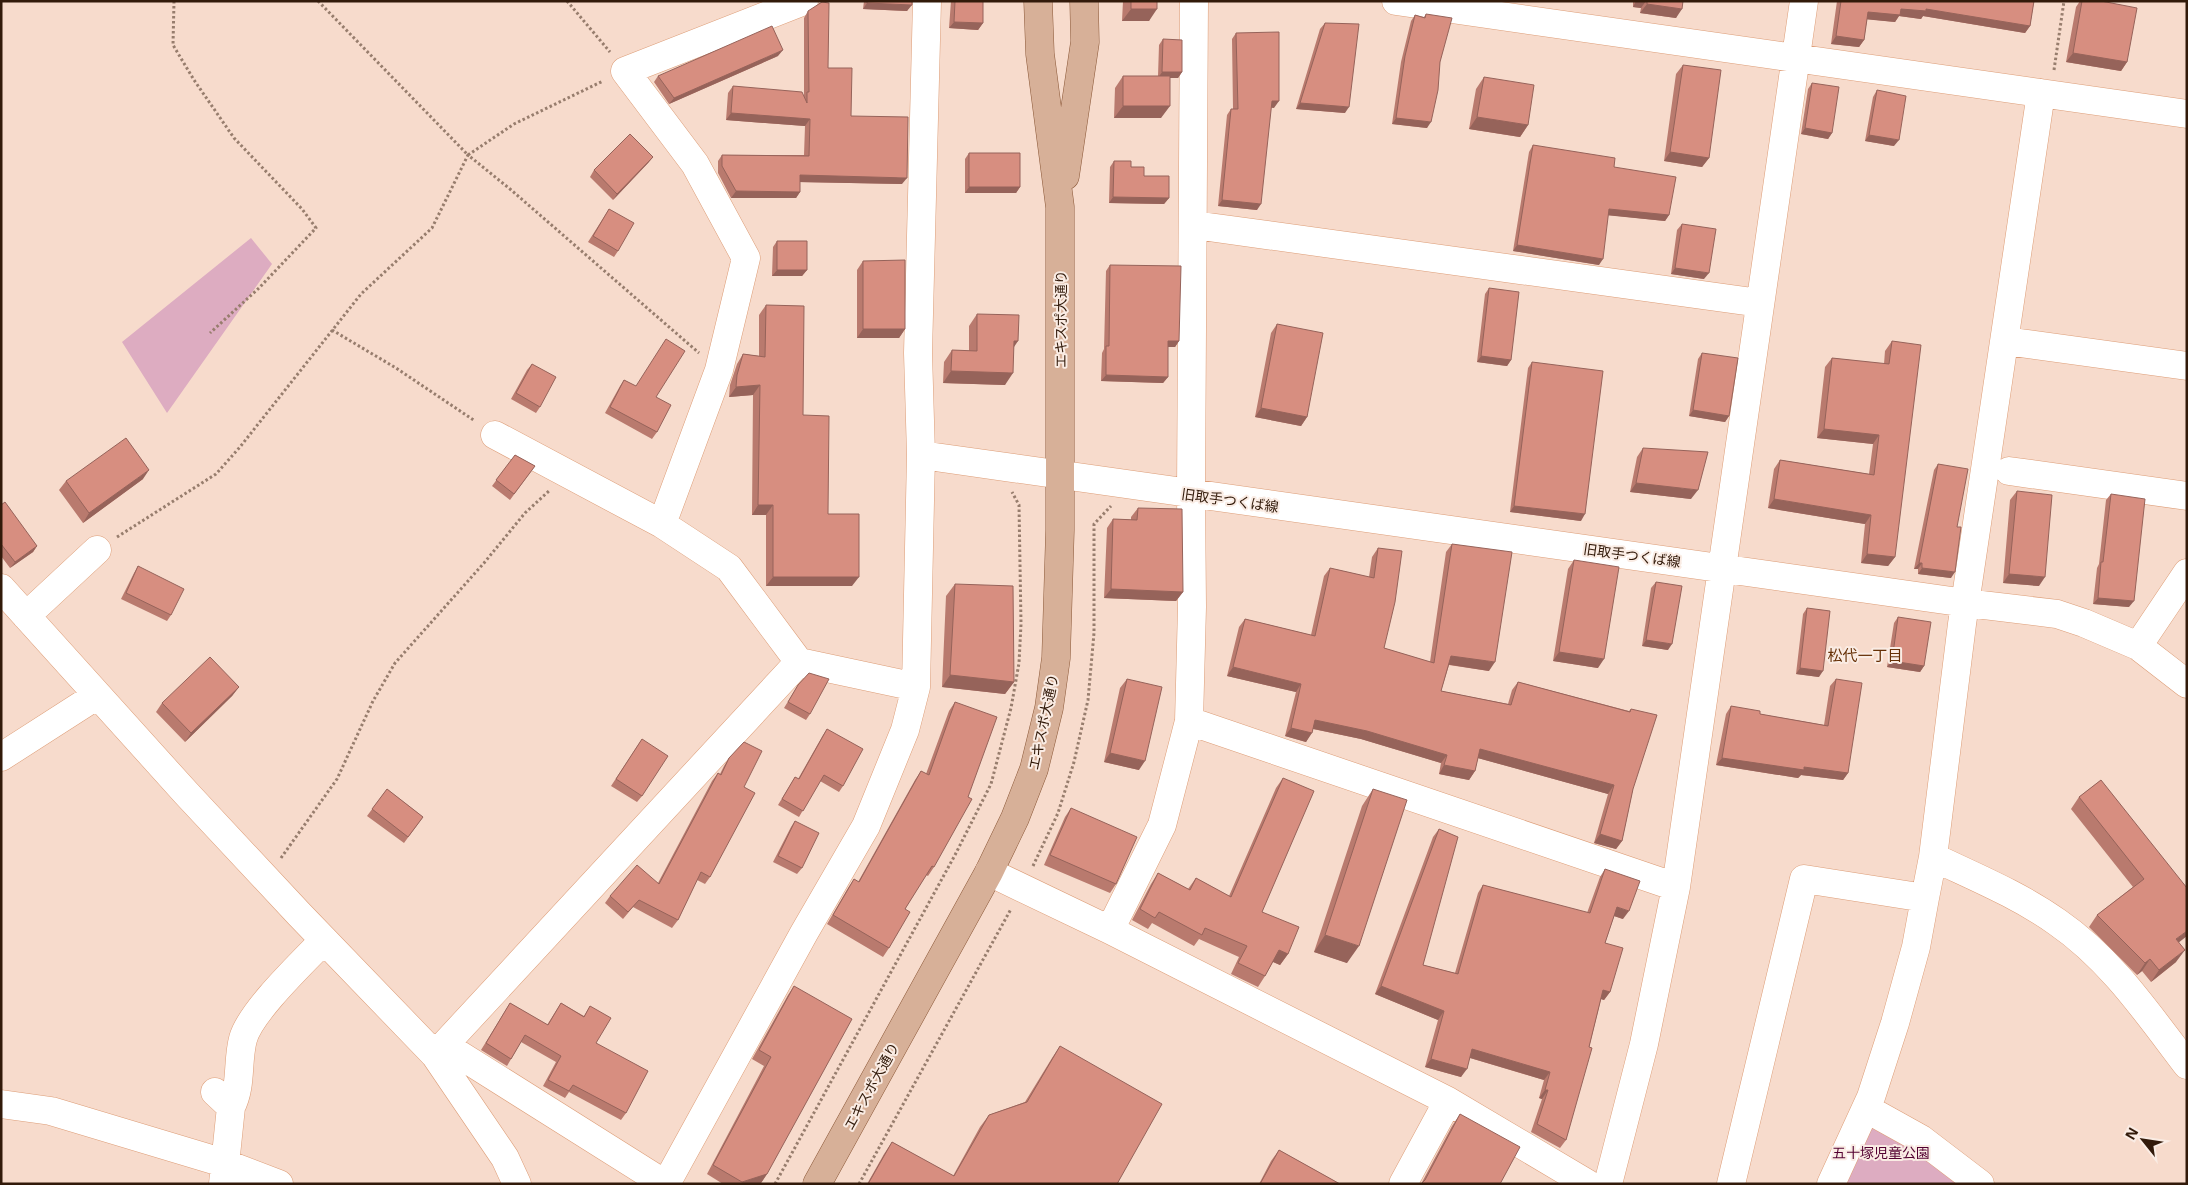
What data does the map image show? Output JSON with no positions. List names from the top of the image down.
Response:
{
  "streets": {
    "main road": ["エキスポ大通り"],
    "street": ["旧取手つくば線"]
  },
  "crossings": [
    ["エキスポ大通り", "旧取手つくば線"]
  ],
  "districts": ["松代一丁目"],
  "parks": ["五十塚児童公園"],
  "north": "top left"
}
